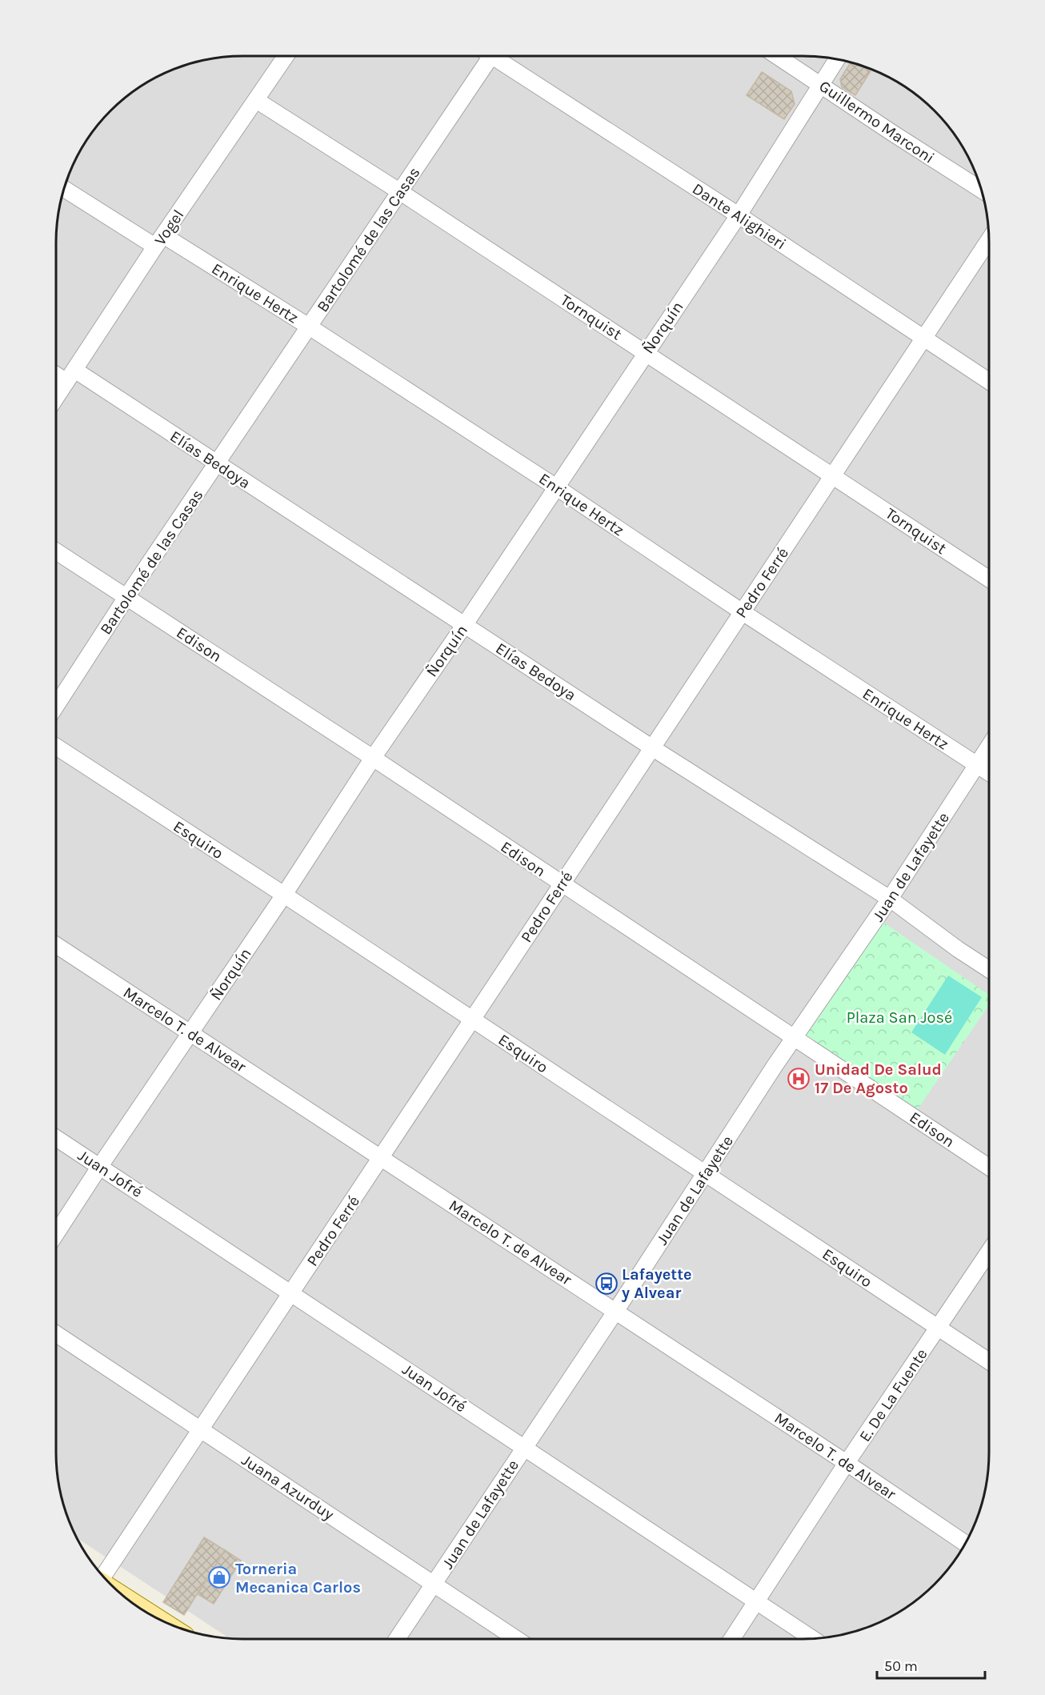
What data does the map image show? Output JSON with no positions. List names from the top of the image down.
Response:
{
  "streets": {
    "street": [
      "Guillermo Marconi",
      "Dante Alighieri",
      "Vogel",
      "Bartolomé de las Casas",
      "Enrique Hertz",
      "Tornquist",
      "Ñorquín",
      "Elías Bedoya",
      "Pedro Ferré",
      "Edison",
      "Esquiro",
      "Juan de Lafayette",
      "Marcelo T. de Alvear",
      "Juan Jofré",
      "E. De La Fuente",
      "Juana Azurduy"
    ]
  },
  "crossings": [
    ["Guillermo Marconi", "Ñorquín"],
    ["Dante Alighieri", "Ñorquín"],
    ["Dante Alighieri", "Pedro Ferré"],
    ["Vogel", "Enrique Hertz"],
    ["Vogel", "Tornquist"],
    ["Vogel", "Elías Bedoya"],
    ["Bartolomé de las Casas", "Enrique Hertz"],
    ["Bartolomé de las Casas", "Tornquist"],
    ["Bartolomé de las Casas", "Elías Bedoya"],
    ["Bartolomé de las Casas", "Edison"],
    ["Enrique Hertz", "Ñorquín"],
    ["Enrique Hertz", "Pedro Ferré"],
    ["Enrique Hertz", "Juan de Lafayette"],
    ["Tornquist", "Ñorquín"],
    ["Tornquist", "Pedro Ferré"],
    ["Ñorquín", "Elías Bedoya"],
    ["Ñorquín", "Edison"],
    ["Ñorquín", "Esquiro"],
    ["Ñorquín", "Marcelo T. de Alvear"],
    ["Ñorquín", "Juan Jofré"],
    ["Elías Bedoya", "Pedro Ferré"],
    ["Elías Bedoya", "Juan de Lafayette"],
    ["Pedro Ferré", "Edison"],
    ["Pedro Ferré", "Esquiro"],
    ["Pedro Ferré", "Marcelo T. de Alvear"],
    ["Pedro Ferré", "Juan Jofré"],
    ["Pedro Ferré", "Juana Azurduy"],
    ["Edison", "Juan de Lafayette"],
    ["Esquiro", "Juan de Lafayette"],
    ["Esquiro", "E. De La Fuente"],
    ["Juan de Lafayette", "Marcelo T. de Alvear"],
    ["Juan de Lafayette", "Juan Jofré"],
    ["Juan de Lafayette", "Juana Azurduy"],
    ["Marcelo T. de Alvear", "E. De La Fuente"],
    ["Juan Jofré", "E. De La Fuente"]
  ],
  "parks": ["Plaza San José"],
  "places": {
    "hospital": ["Unidad De Salud 17 De Agosto"],
    "bus stop": ["Lafayette y Alvear"],
    "shop": ["Torneria Mecanica Carlos"]
  },
  "scale_bar": "50 m"
}
